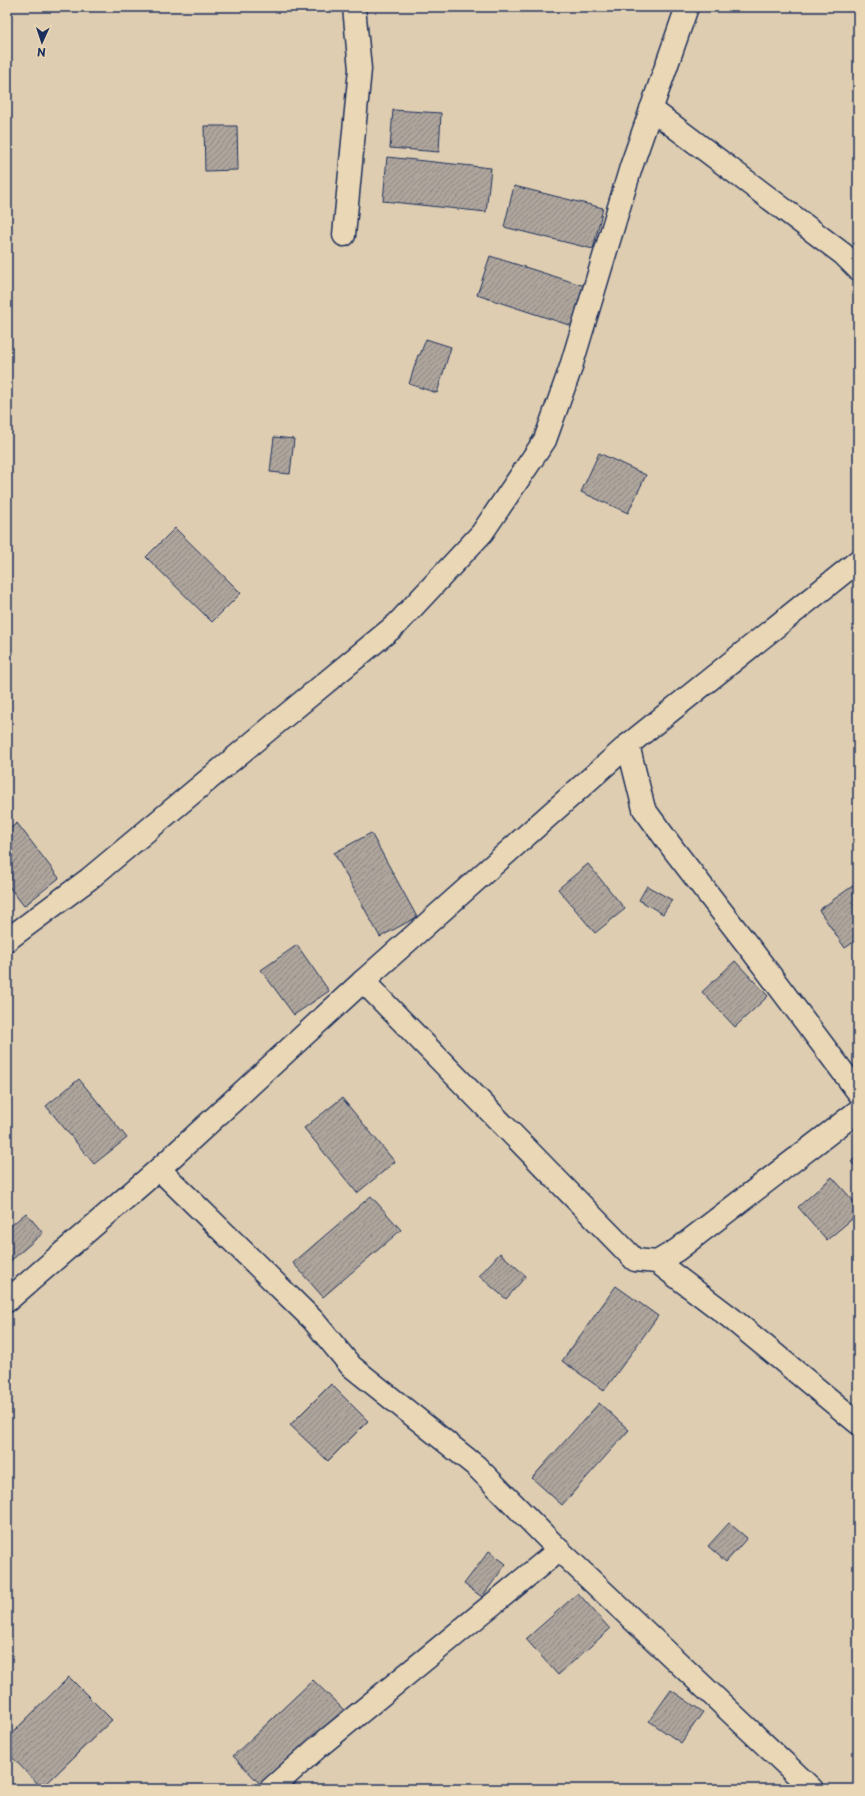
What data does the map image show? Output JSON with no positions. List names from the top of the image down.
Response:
{
  "north": "bottom"
}
